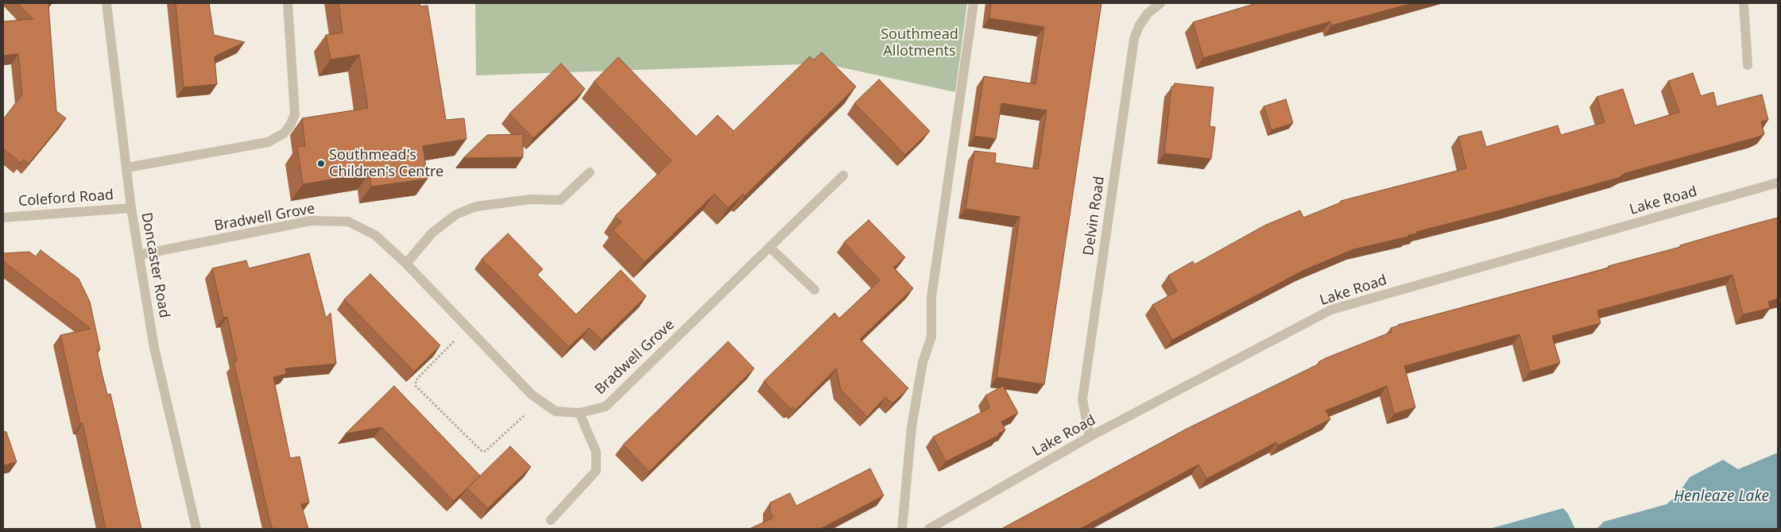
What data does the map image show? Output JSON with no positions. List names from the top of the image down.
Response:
{
  "streets": {
    "street": [
      "Coleford Road",
      "Lake Road",
      "Delvin Road",
      "Bradwell Grove",
      "Doncaster Road"
    ]
  },
  "crossings": [
    ["Coleford Road", "Doncaster Road"],
    ["Lake Road", "Delvin Road"],
    ["Bradwell Grove", "Doncaster Road"]
  ],
  "water": ["Henleaze Lake"],
  "parks": ["Southmead Allotments"],
  "places": ["Southmead's Children's Centre"]
}
